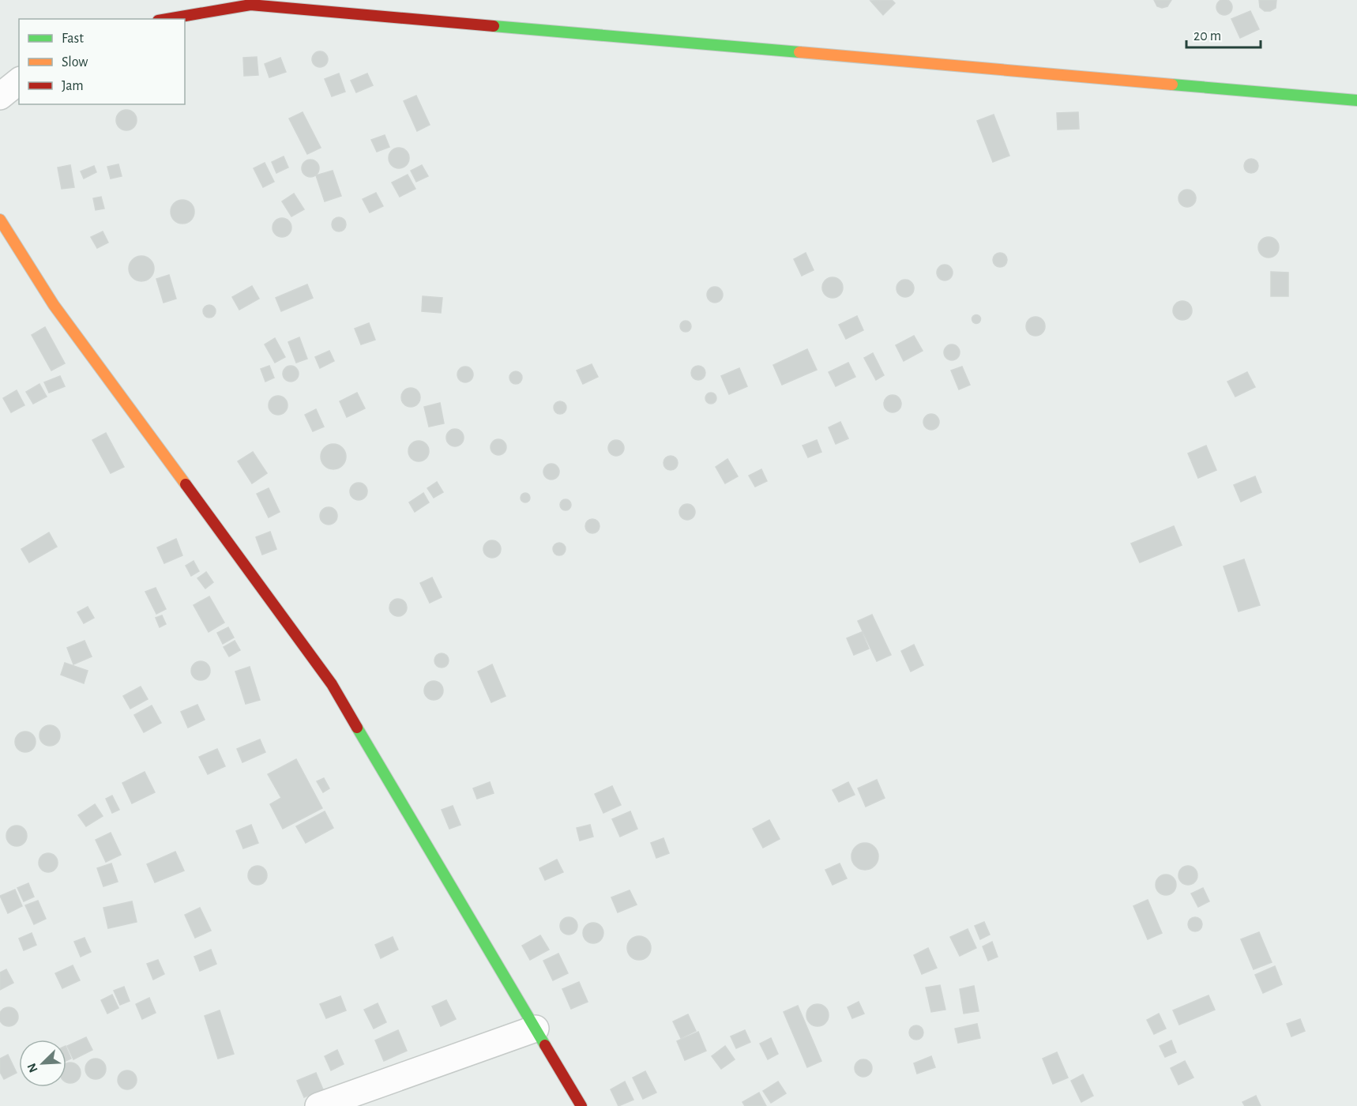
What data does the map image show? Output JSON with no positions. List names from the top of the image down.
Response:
{
  "legend": ["Fast", "Slow", "Jam"],
  "scale_bar": "20 m",
  "north": "bottom left"
}
